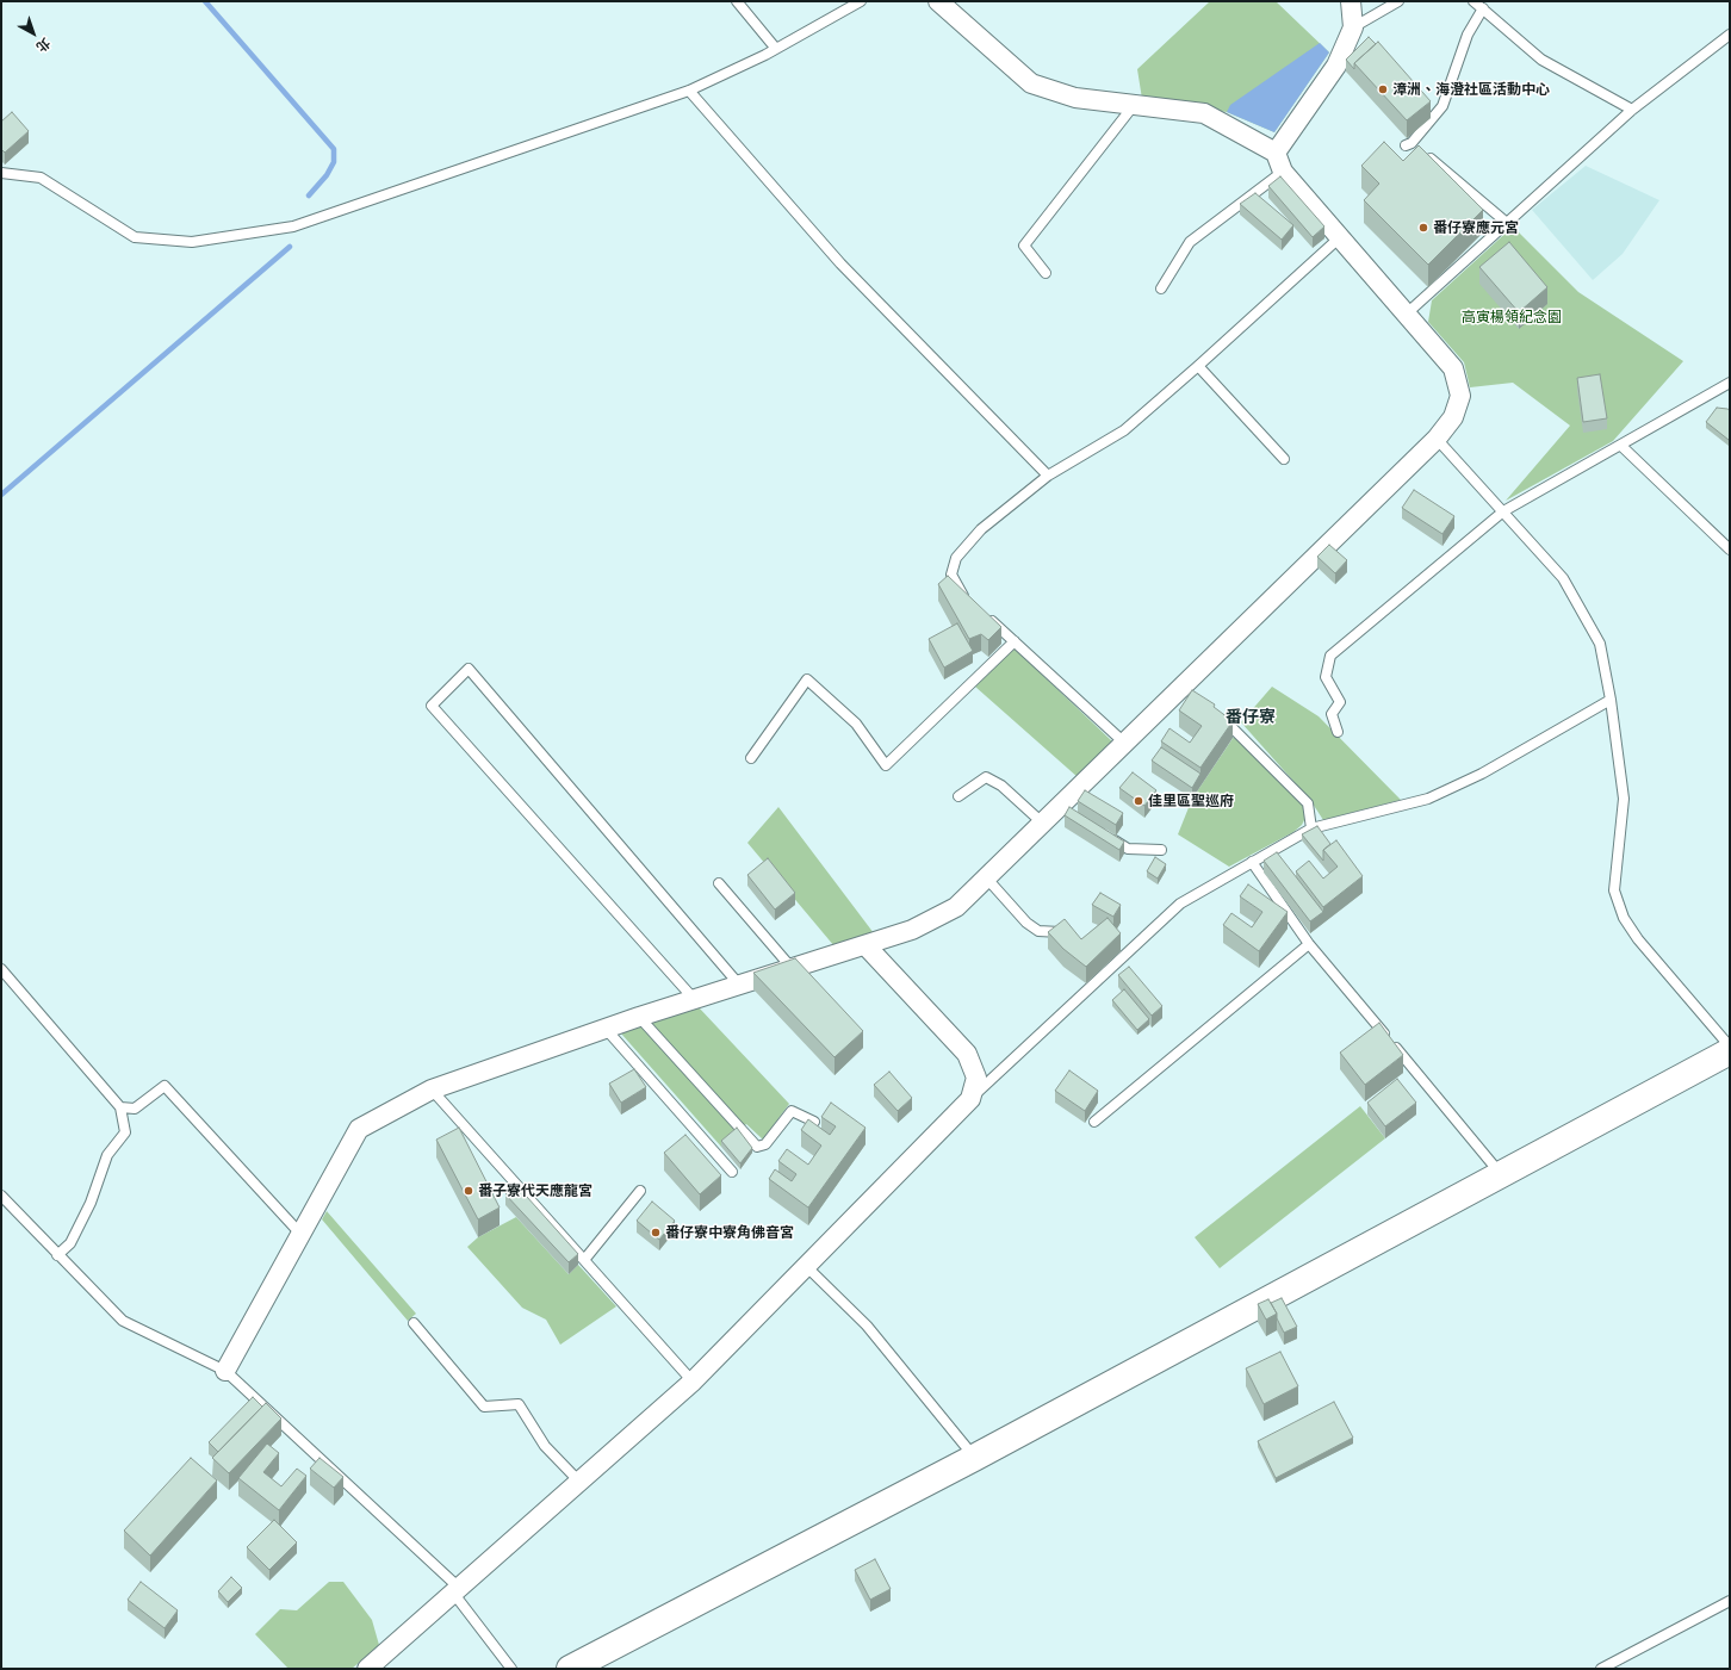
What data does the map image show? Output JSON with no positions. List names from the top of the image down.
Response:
{
  "districts": ["番仔寮"],
  "parks": ["高寅楊領紀念園"],
  "places": [
    "漳洲、海澄社區活動中心",
    "番仔寮應元宮",
    "佳里區聖巡府",
    "番子寮代天應龍宮",
    "番仔寮中寮角佛音宮"
  ],
  "north": "bottom right"
}
